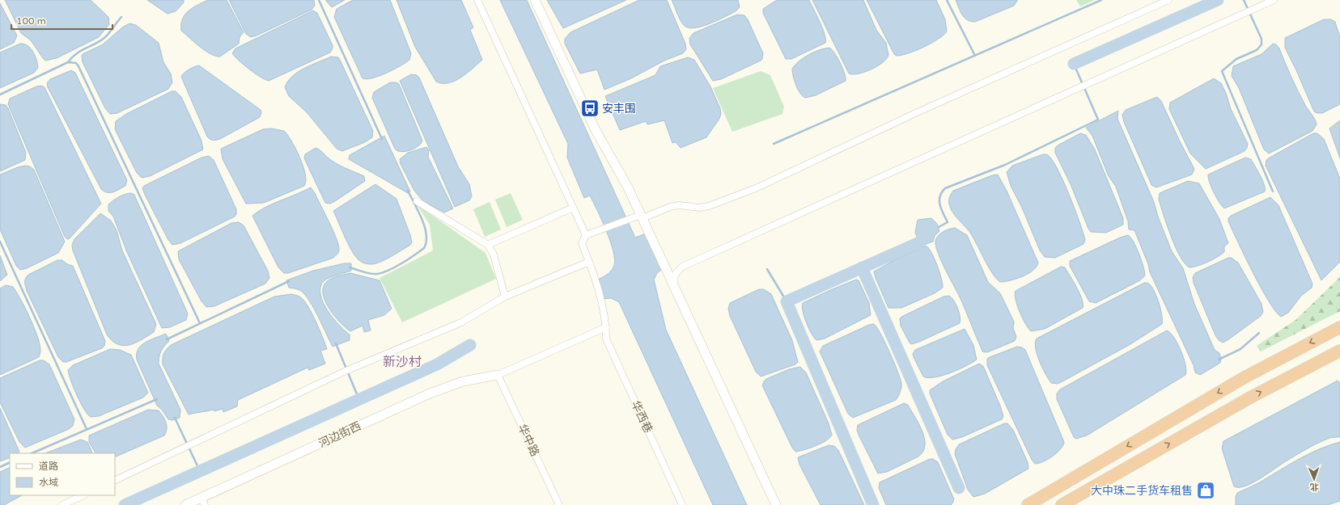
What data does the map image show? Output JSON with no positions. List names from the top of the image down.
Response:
{
  "streets": {
    "street": ["华西巷", "河边街西", "华中路"]
  },
  "crossings": [
    ["河边街西", "华中路"]
  ],
  "districts": ["新沙村"],
  "places": {
    "bus stop": ["安丰围"],
    "shop": ["大中珠二手货车租售"]
  },
  "legend": ["道路", "水域"],
  "scale_bar": "100 m",
  "north": "bottom"
}
